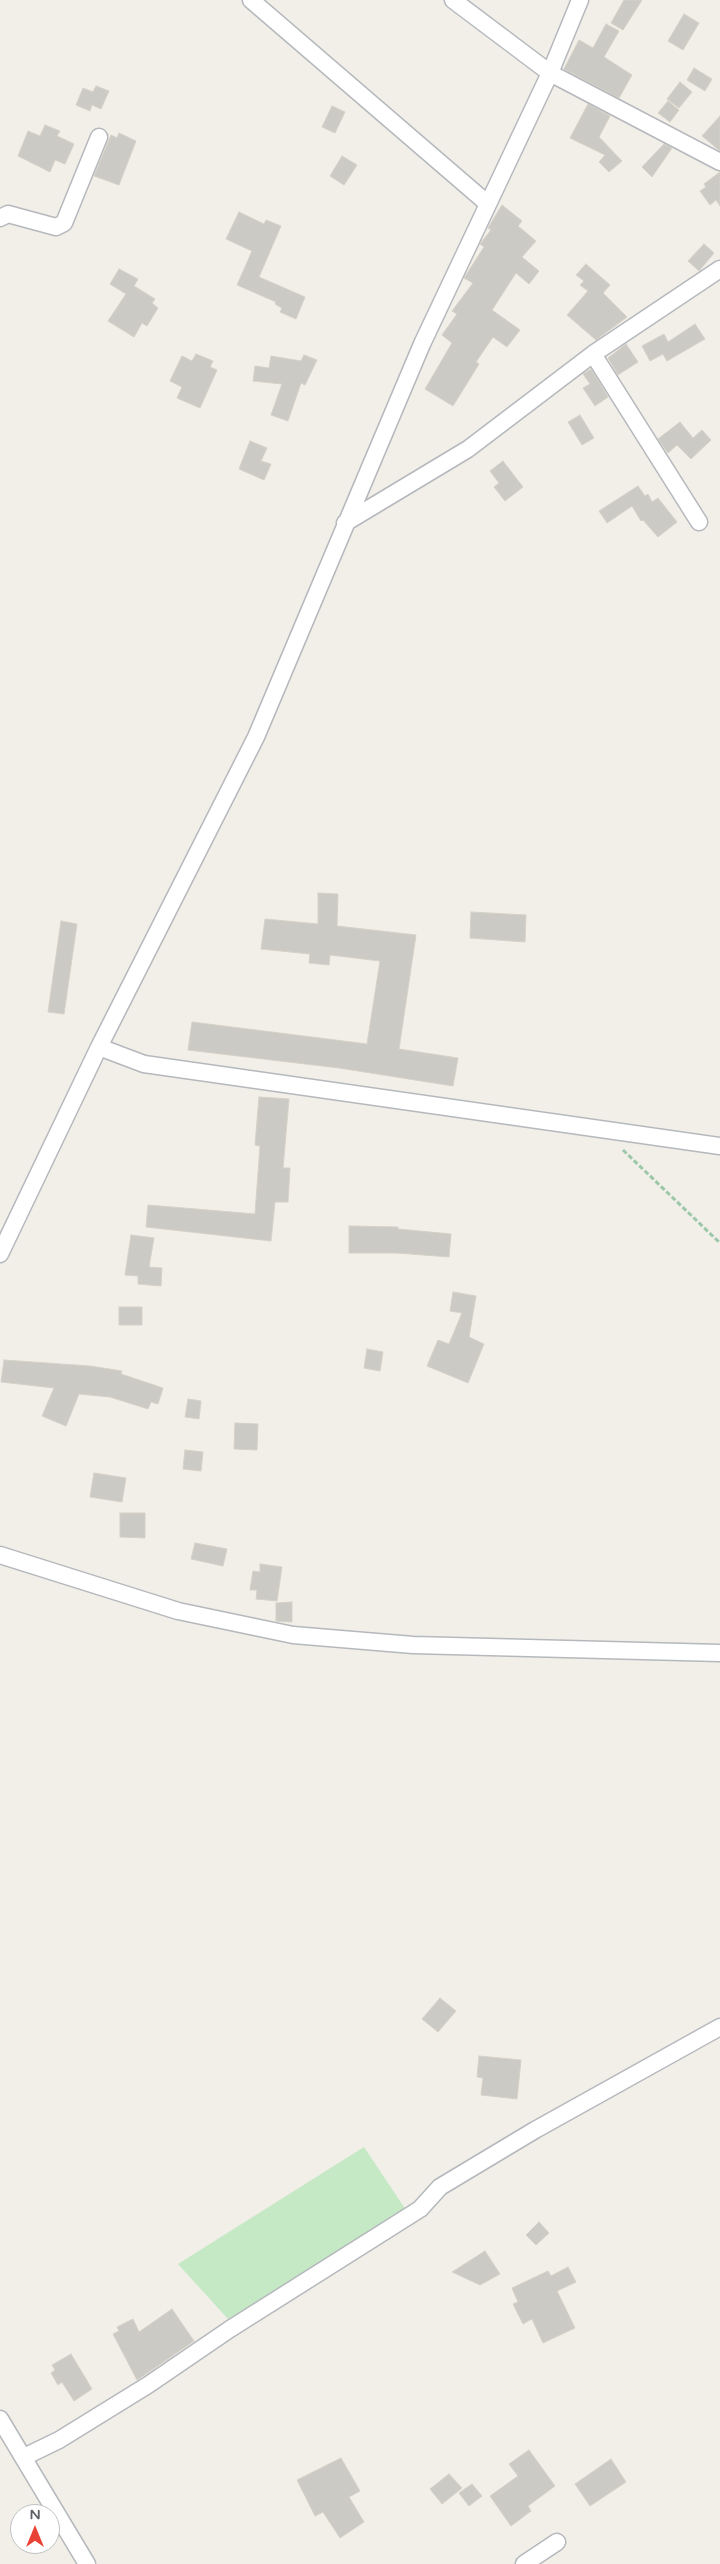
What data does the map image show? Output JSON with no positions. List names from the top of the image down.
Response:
{
  "north": "top"
}
